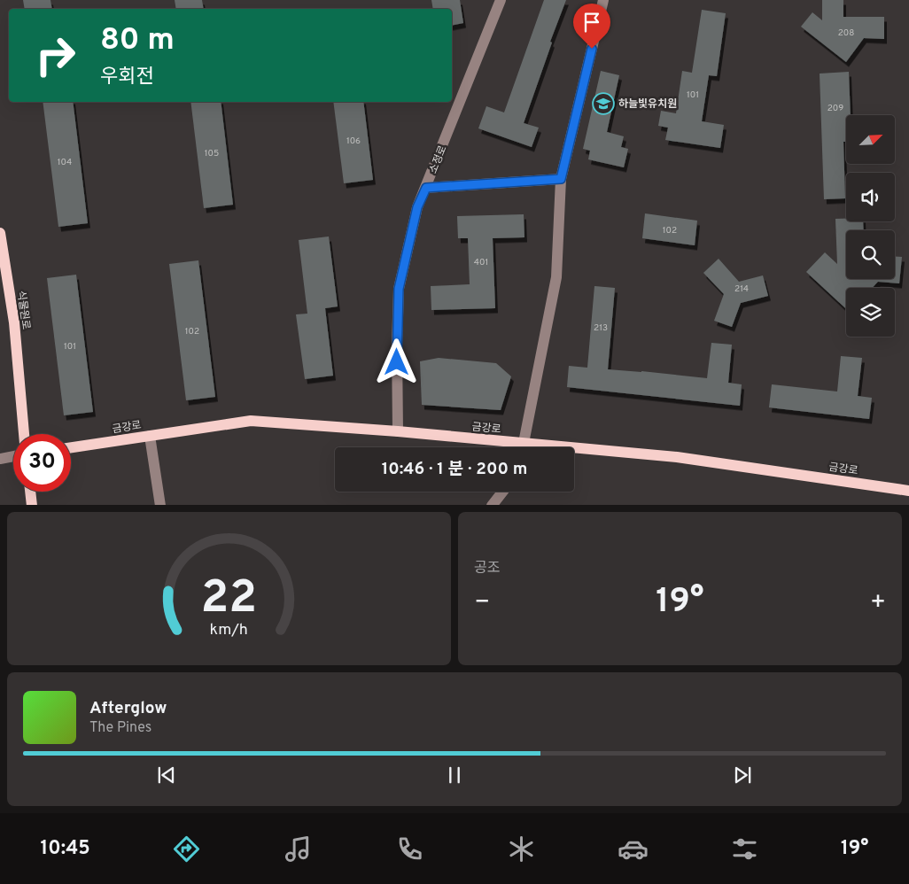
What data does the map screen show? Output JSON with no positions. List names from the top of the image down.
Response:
{
  "streets": {
    "main road": ["식물원로", "금강로"],
    "street": ["소정로"]
  },
  "crossings": [
    ["소정로", "금강로"]
  ],
  "places": {
    "school or university": ["하늘빛유치원"]
  },
  "house_numbers": [
    "208",
    "101",
    "209",
    "106",
    "105",
    "104",
    "102",
    "401",
    "214",
    "213",
    "102",
    "101"
  ],
  "north": "top right",
  "page": {
    "turn": ["80 m", "우회전"],
    "limit": "30",
    "trip": "10:46 · 1 분 · 200 m",
    "tile": "공조",
    "heat": ["−", "19°", "+"],
    "song": ["Afterglow", "The Pines"],
    "tabs": ["10:45", "19°"],
    "gauge": ["22", "km/h"]
  }
}
